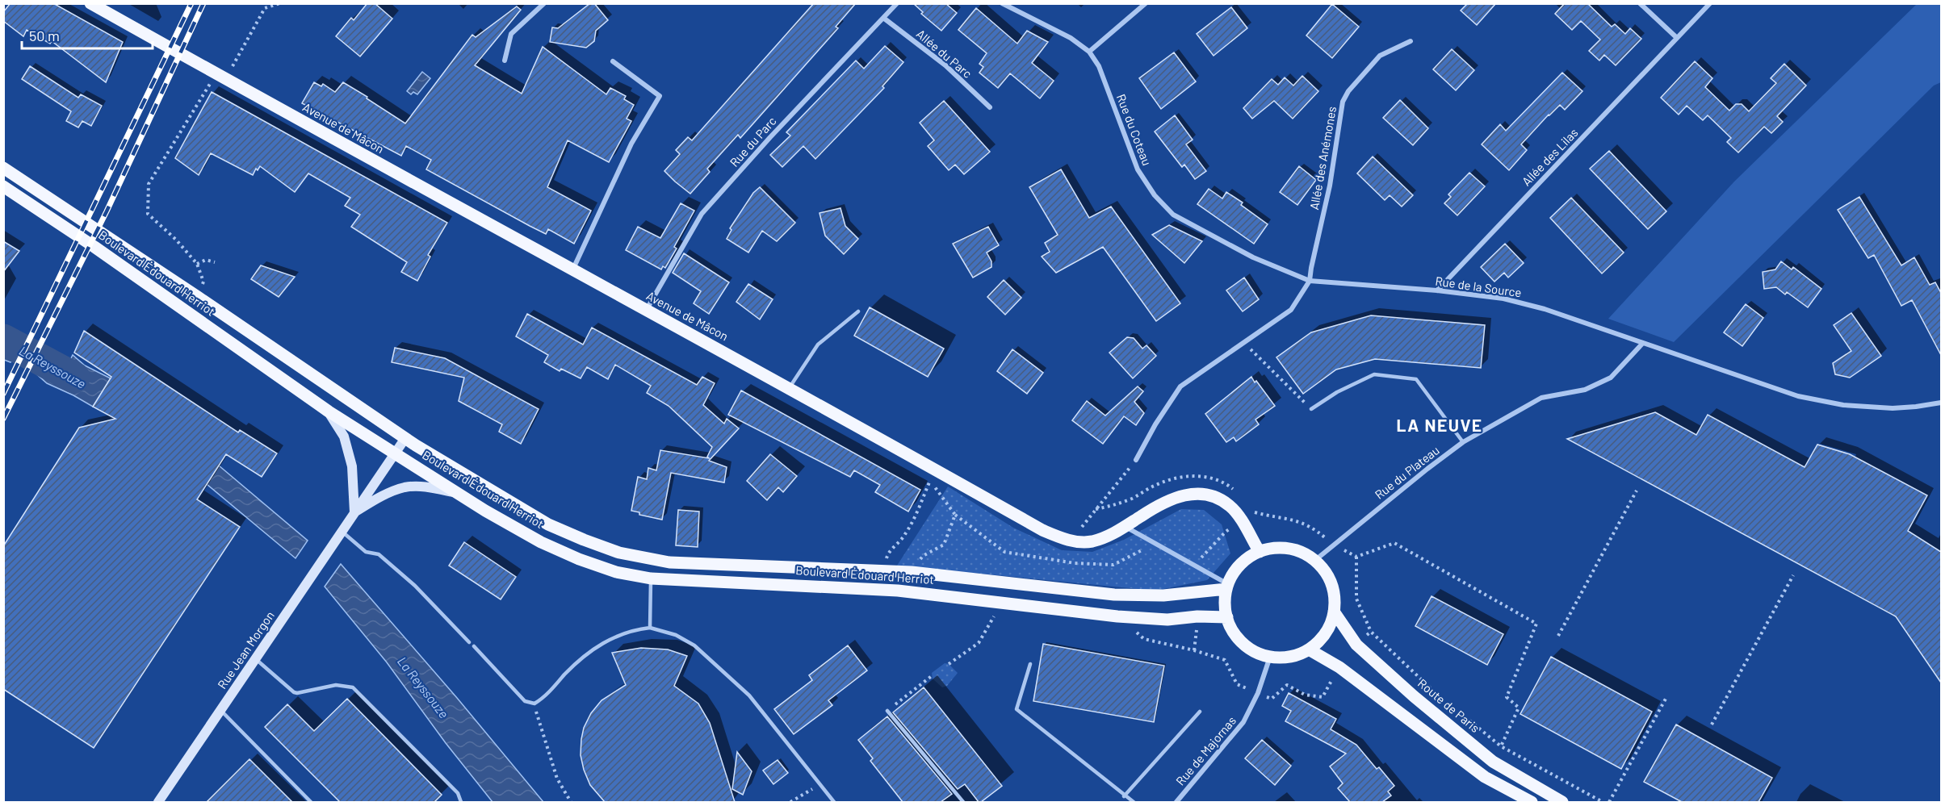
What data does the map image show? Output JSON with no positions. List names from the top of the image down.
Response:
{
  "streets": {
    "main road": ["Avenue de Mâcon", "Boulevard Édouard Herriot", "Route de Paris"],
    "street": [
      "Allée du Parc",
      "Rue du Coteau",
      "Rue du Parc",
      "Allée des Lilas",
      "Allée des Anémones",
      "Rue de la Source",
      "Rue du Plateau",
      "Rue Jean Morgon",
      "Rue de Majornas"
    ]
  },
  "crossings": [
    ["Allée du Parc", "Rue du Parc"],
    ["Avenue de Mâcon", "Rue du Parc"],
    ["Avenue de Mâcon", "Boulevard Édouard Herriot"],
    ["Avenue de Mâcon", "Rue du Plateau"],
    ["Avenue de Mâcon", "Route de Paris"],
    ["Avenue de Mâcon", "Rue de Majornas"],
    ["Rue du Coteau", "Allée des Anémones"],
    ["Rue du Coteau", "Rue de la Source"],
    ["Allée des Lilas", "Rue de la Source"],
    ["Allée des Anémones", "Rue de la Source"],
    ["Boulevard Édouard Herriot", "Rue du Plateau"],
    ["Boulevard Édouard Herriot", "Rue Jean Morgon"],
    ["Boulevard Édouard Herriot", "Route de Paris"],
    ["Boulevard Édouard Herriot", "Rue de Majornas"],
    ["Rue de la Source", "Rue du Plateau"],
    ["Rue du Plateau", "Route de Paris"],
    ["Rue du Plateau", "Rue de Majornas"],
    ["Route de Paris", "Rue de Majornas"]
  ],
  "districts": ["LA NEUVE"],
  "water": ["La Reyssouze"],
  "scale_bar": "50 m"
}
